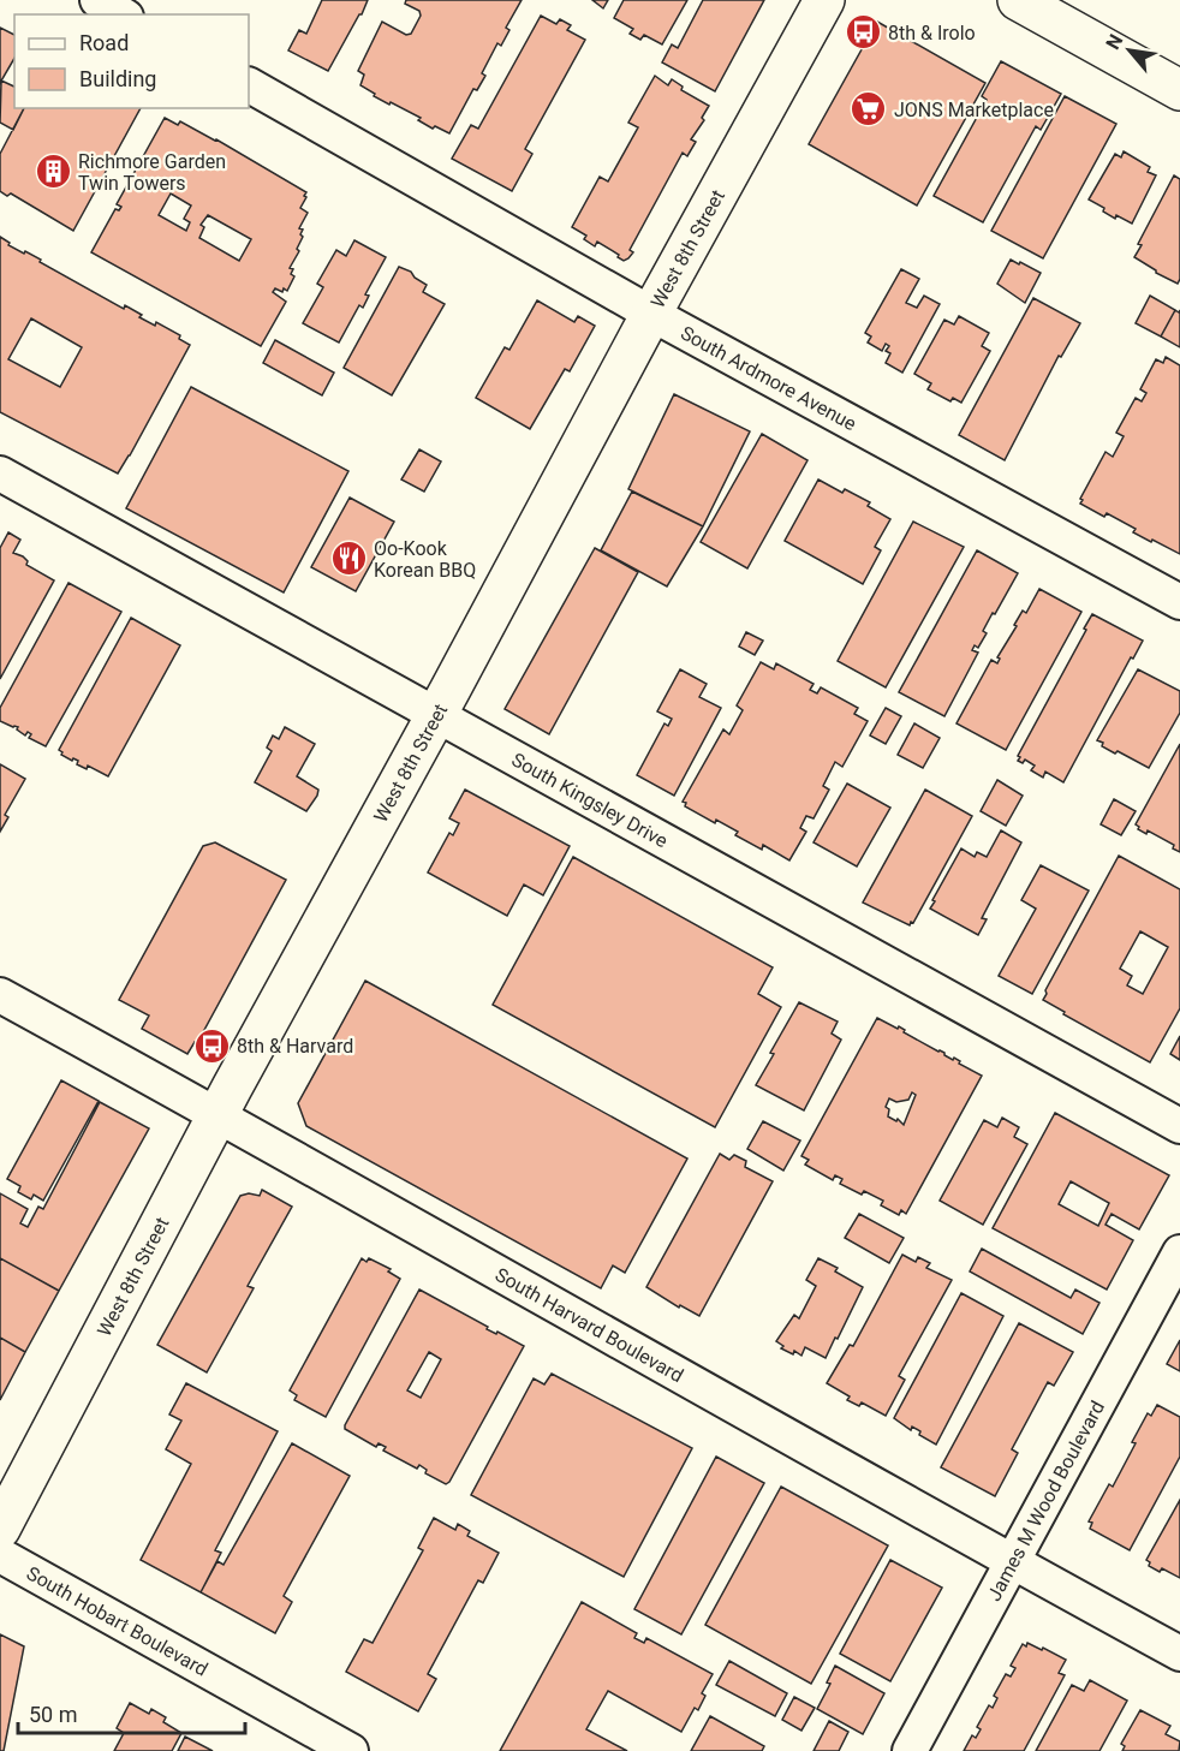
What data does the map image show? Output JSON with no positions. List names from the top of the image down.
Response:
{
  "streets": {
    "main road": ["West 8th Street"],
    "street": [
      "South Ardmore Avenue",
      "South Kingsley Drive",
      "South Harvard Boulevard",
      "James M Wood Boulevard",
      "South Hobart Boulevard"
    ]
  },
  "crossings": [
    ["West 8th Street", "South Ardmore Avenue"],
    ["West 8th Street", "South Kingsley Drive"],
    ["West 8th Street", "South Harvard Boulevard"],
    ["South Harvard Boulevard", "James M Wood Boulevard"]
  ],
  "places": {
    "bus stop": ["8th & Irolo", "8th & Harvard"],
    "supermarket": ["JONS Marketplace"],
    "building": ["Richmore Garden Twin Towers"],
    "restaurant": ["Oo-Kook Korean BBQ"]
  },
  "legend": ["Road", "Building"],
  "scale_bar": "50 m",
  "north": "top left"
}
